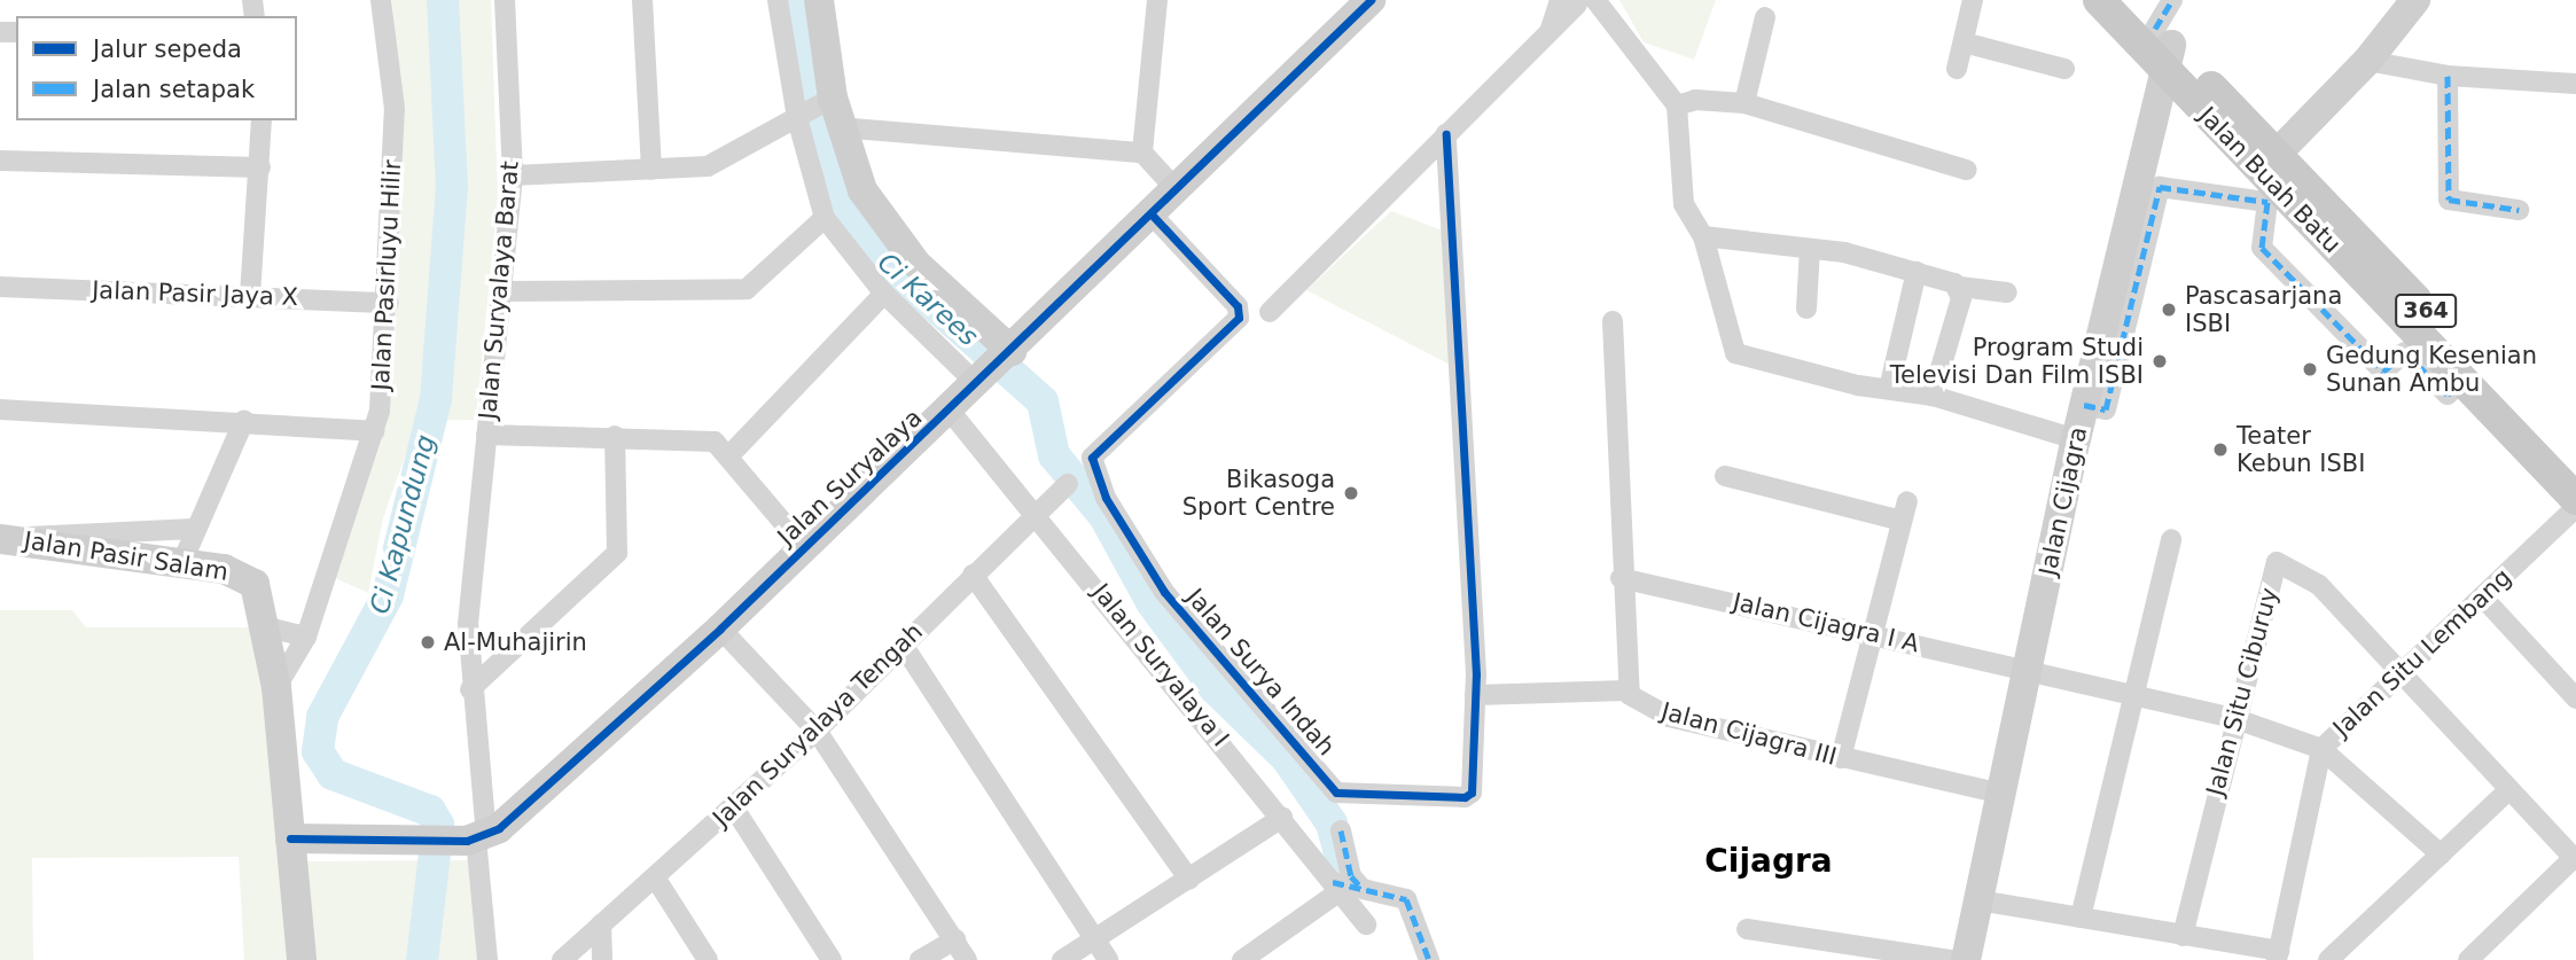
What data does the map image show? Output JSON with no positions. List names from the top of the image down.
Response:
{
  "streets": {
    "main road": ["Jalan Buah Batu", "364"],
    "street": [
      "Jalan Pasirluyu Hilir",
      "Jalan Suryalaya Barat",
      "Jalan Pasir Jaya X",
      "Jalan Suryalaya",
      "Jalan Cijagra",
      "Jalan Pasir Salam",
      "Jalan Cijagra I A",
      "Jalan Situ Lembang",
      "Jalan Suryalaya I",
      "Jalan Surya Indah",
      "Jalan Situ Ciburuy",
      "Jalan Suryalaya Tengah",
      "Jalan Cijagra III"
    ]
  },
  "crossings": [
    ["Jalan Buah Batu", "Jalan Cijagra"],
    ["Jalan Pasirluyu Hilir", "Jalan Pasir Jaya X"],
    ["Jalan Pasirluyu Hilir", "Jalan Pasir Salam"],
    ["Jalan Suryalaya Barat", "Jalan Suryalaya"],
    ["Jalan Suryalaya", "Jalan Suryalaya I"],
    ["Jalan Suryalaya", "Jalan Surya Indah"],
    ["Jalan Cijagra", "Jalan Cijagra I A"],
    ["Jalan Cijagra", "Jalan Cijagra III"],
    ["Jalan Cijagra I A", "Jalan Situ Lembang"],
    ["Jalan Cijagra I A", "Jalan Situ Ciburuy"],
    ["Jalan Situ Lembang", "Jalan Situ Ciburuy"],
    ["Jalan Suryalaya I", "Jalan Suryalaya Tengah"]
  ],
  "districts": ["Cijagra"],
  "water": ["Ci Karees", "Ci Kapundung"],
  "places": [
    "Pascasarjana ISBI",
    "Program Studi Televisi Dan Film ISBI",
    "Gedung Kesenian Sunan Ambu",
    "Teater Kebun ISBI",
    "Bikasoga Sport Centre",
    "Al-Muhajirin"
  ],
  "legend": ["Jalur sepeda", "Jalan setapak"]
}
